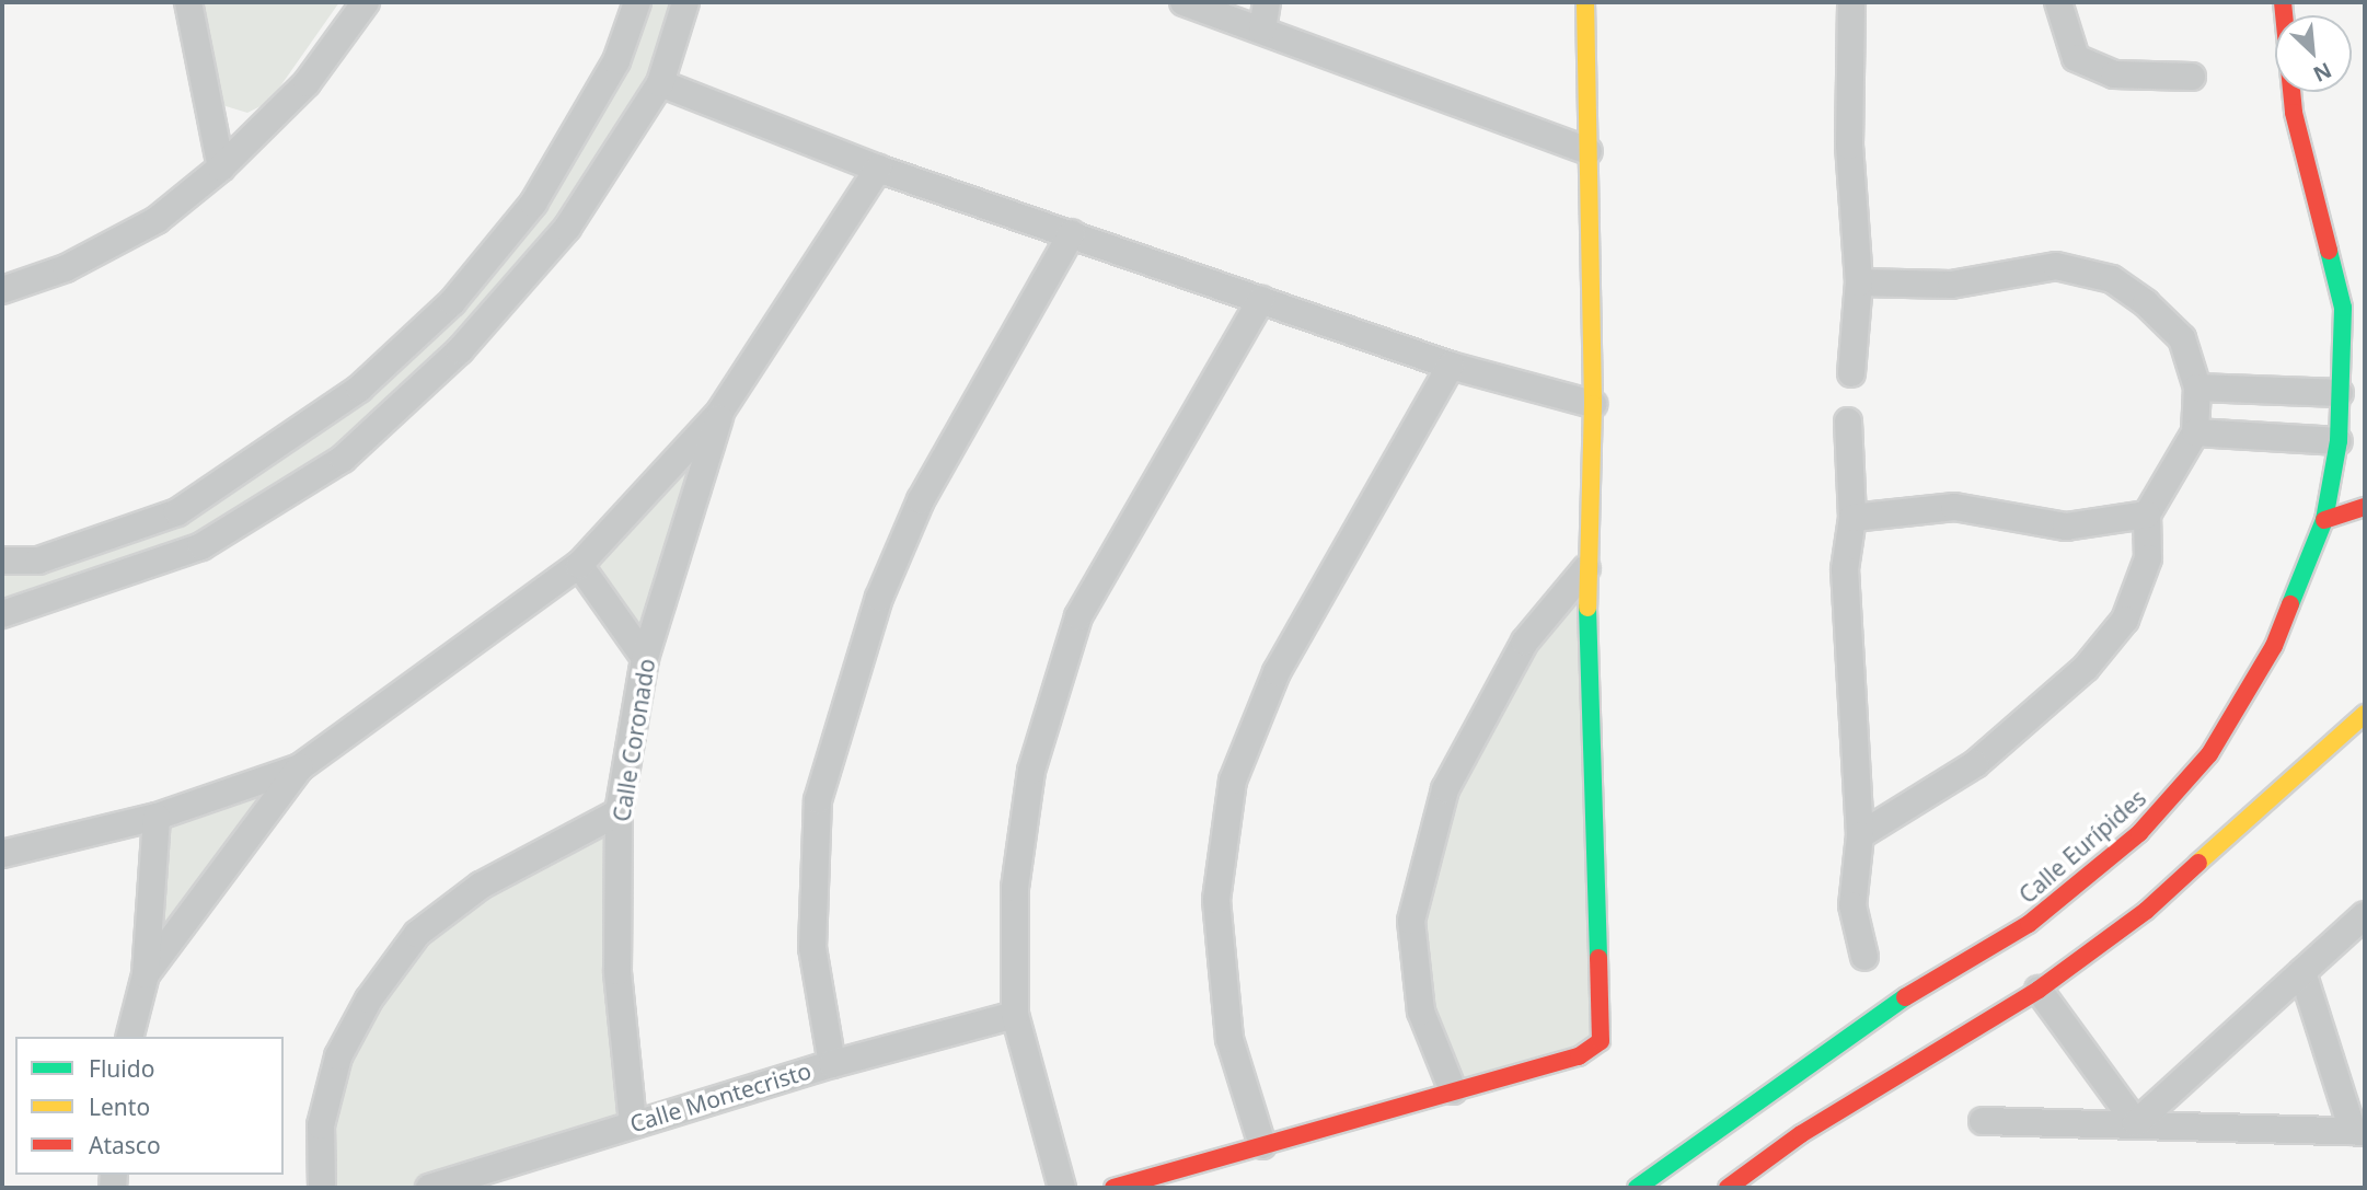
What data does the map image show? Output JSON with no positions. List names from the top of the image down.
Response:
{
  "streets": {
    "street": ["Calle Coronado", "Calle Eurípides", "Calle Montecristo"]
  },
  "crossings": [
    ["Calle Coronado", "Calle Montecristo"]
  ],
  "legend": ["Fluido", "Lento", "Atasco"],
  "north": "bottom right"
}
